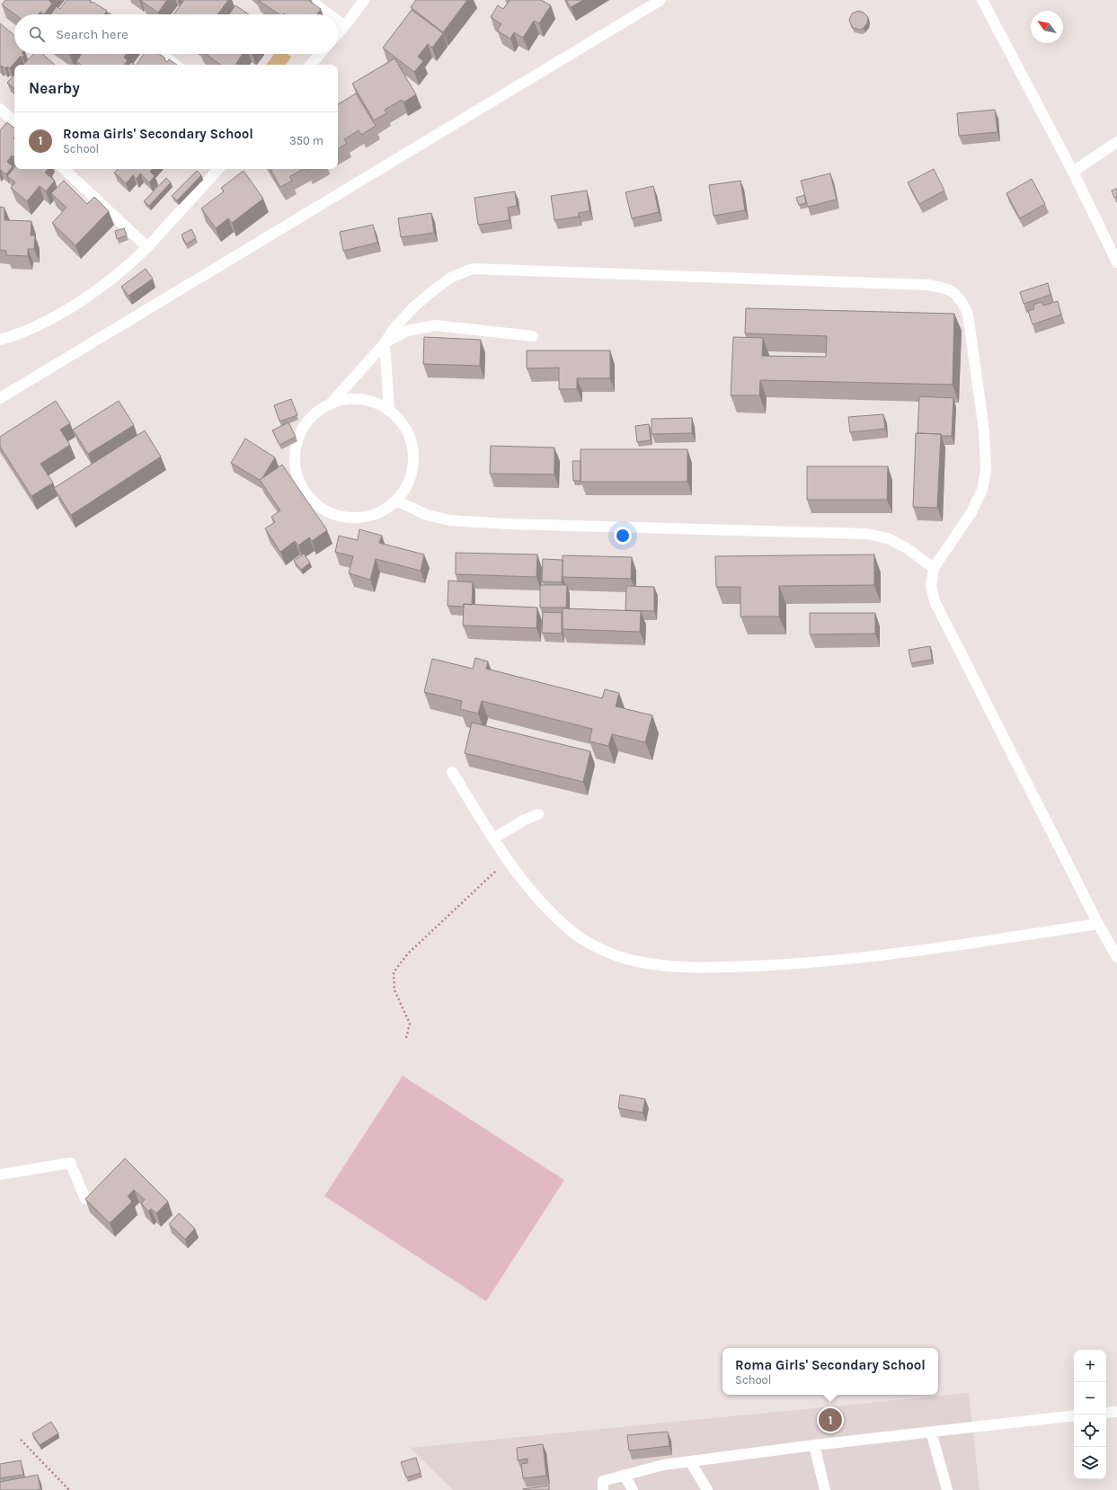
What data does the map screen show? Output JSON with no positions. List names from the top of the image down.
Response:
{
  "north": "top left",
  "page": {
    "search": "Search here",
    "heading": "Nearby",
    "list": [
      {
        "mark": "1",
        "name": "Roma Girls' Secondary School",
        "note": "School",
        "value": "350 m"
      }
    ],
    "popup": ["Roma Girls' Secondary School", "School"],
    "map_buttons": ["+", "−"],
    "pins": "1"
  }
}
